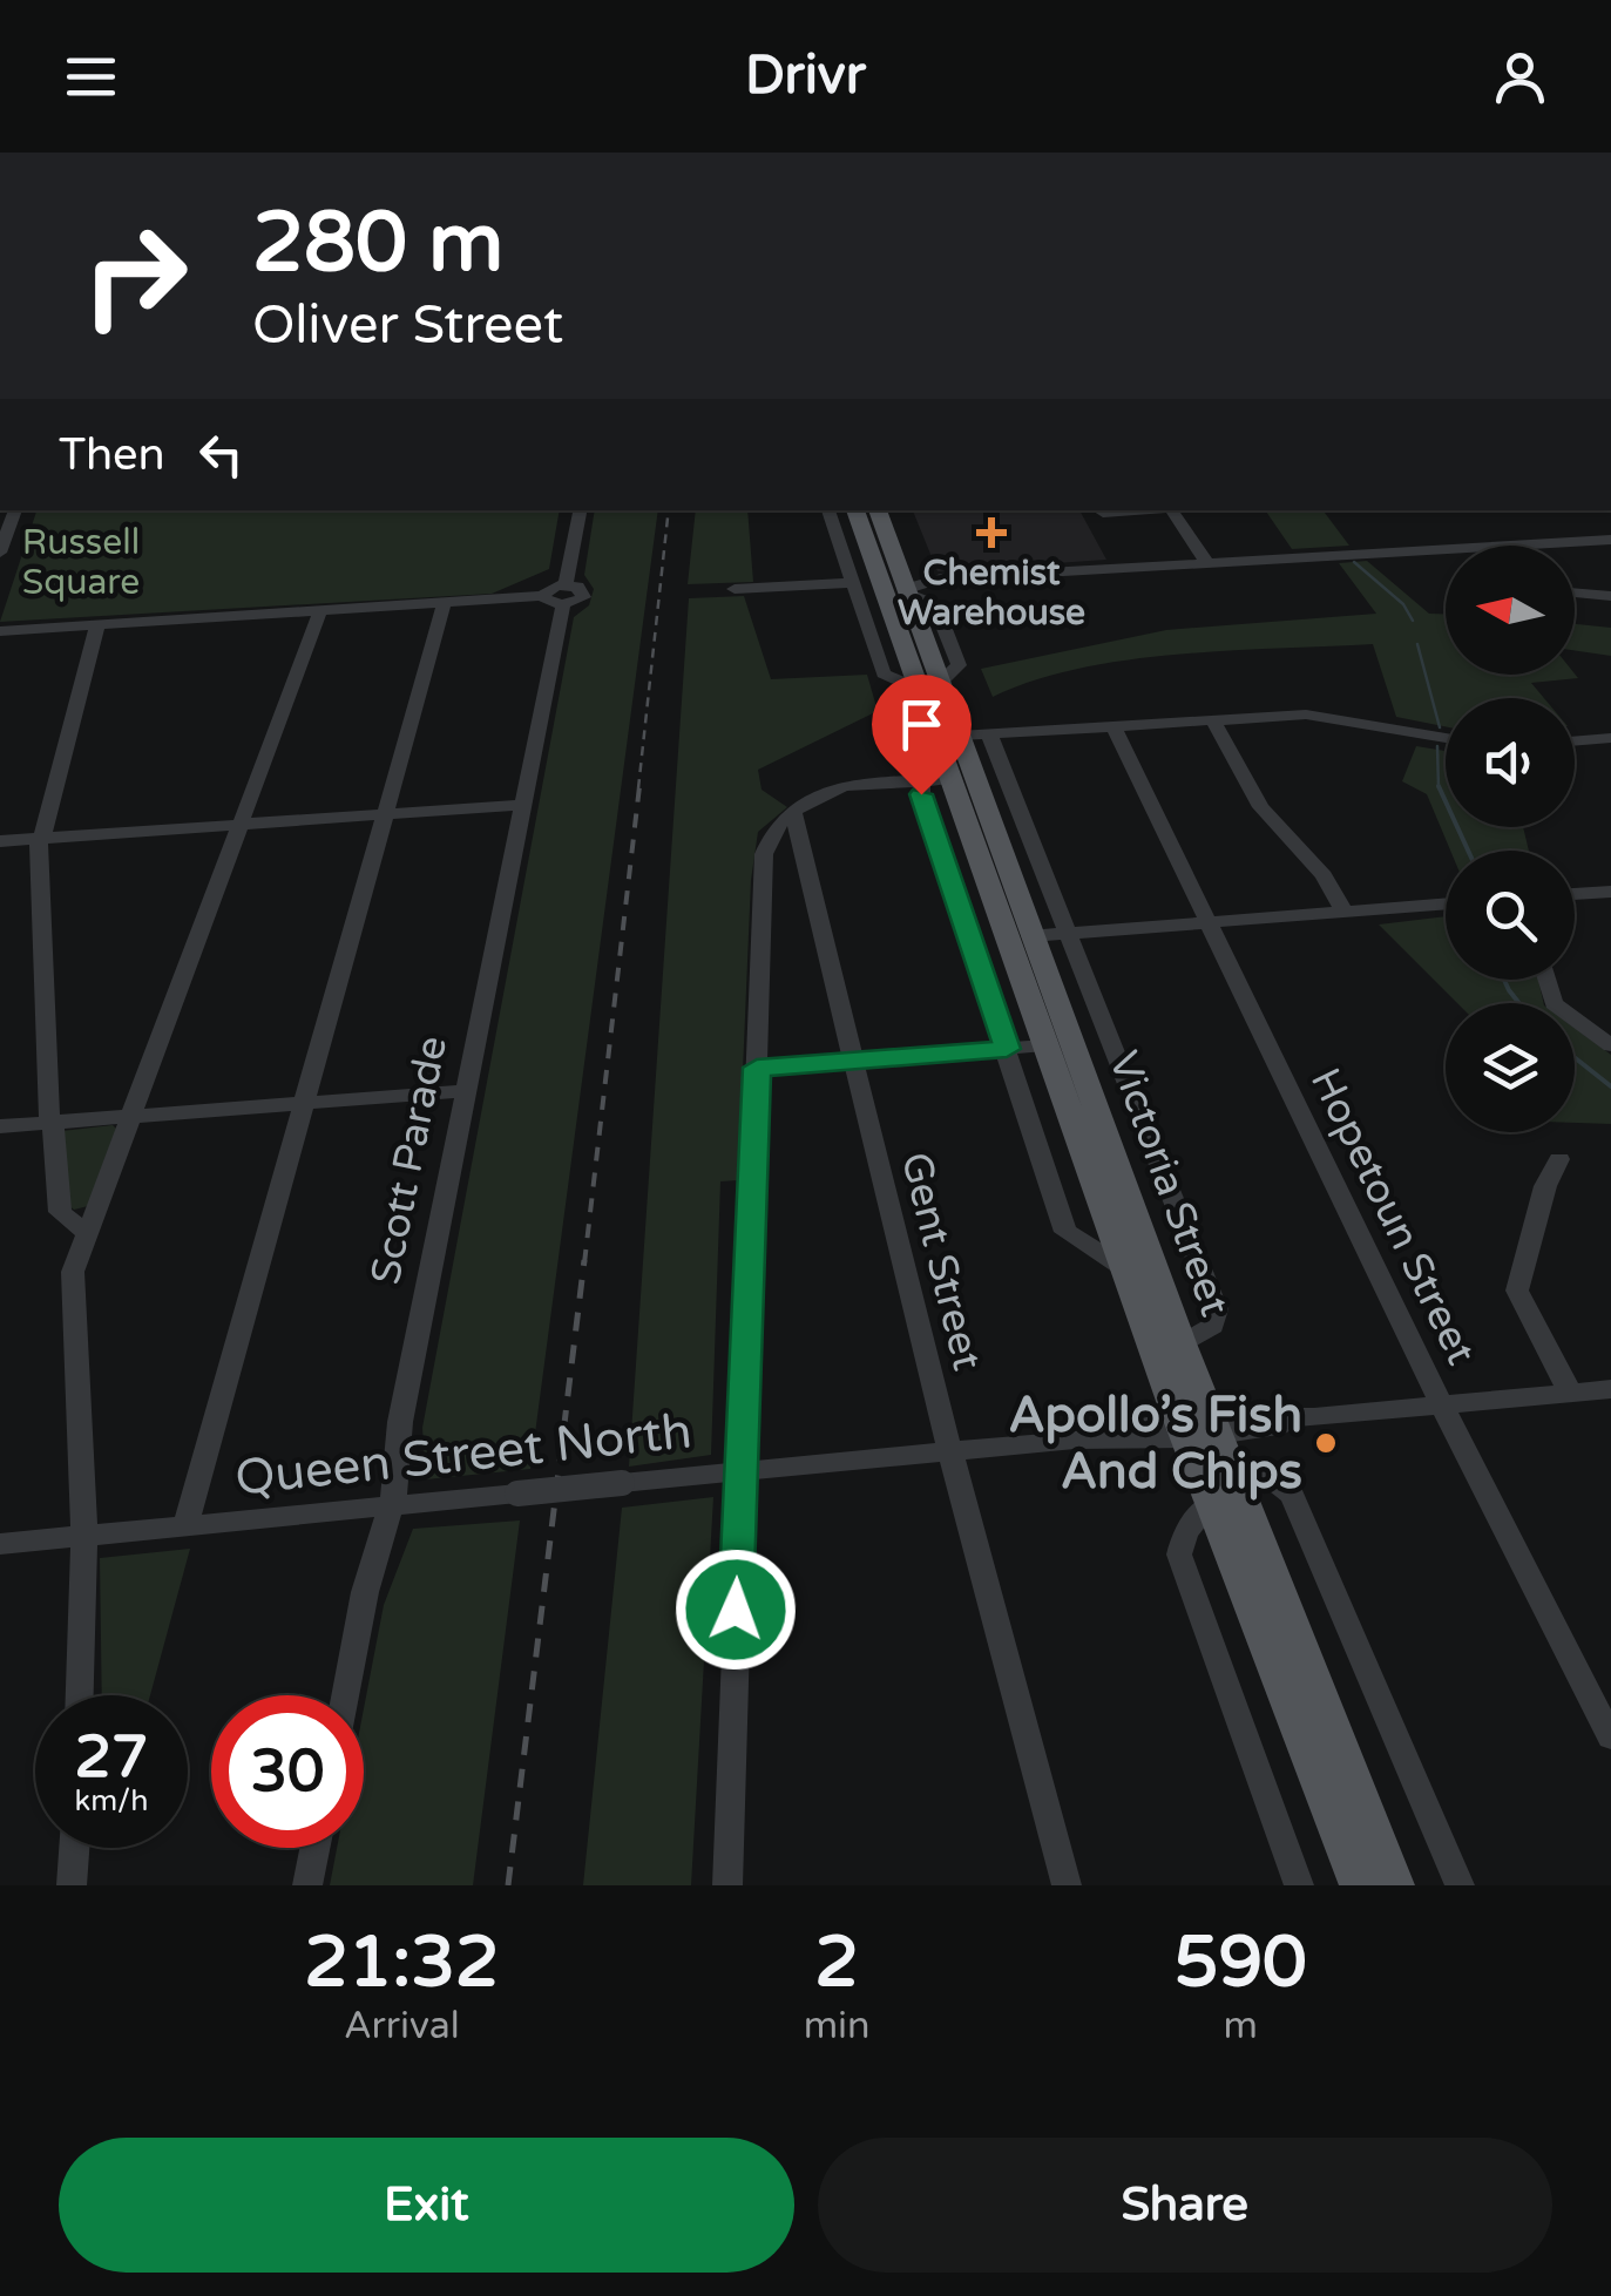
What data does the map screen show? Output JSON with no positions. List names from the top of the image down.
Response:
{
  "streets": {
    "main road": ["Victoria Street"],
    "street": [
      "Scott Parade",
      "Hopetoun Street",
      "Gent Street",
      "Queen Street North"
    ]
  },
  "crossings": [
    ["Scott Parade", "Queen Street North"],
    ["Victoria Street", "Queen Street North"],
    ["Gent Street", "Queen Street North"]
  ],
  "parks": ["Russell Square"],
  "places": {
    "health": ["Chemist Warehouse"],
    "other": ["Apollo’s Fish And Chips"]
  },
  "north": "left",
  "page": {
    "header": "Drivr",
    "turn": ["280 m", "Oliver Street"],
    "then": "Then",
    "speed": "27 km/h",
    "limit": "30",
    "eta": [
      "21:32",
      "Arrival",
      "2",
      "min",
      "590",
      "m"
    ],
    "buttons": ["Exit", "Share"]
  }
}
